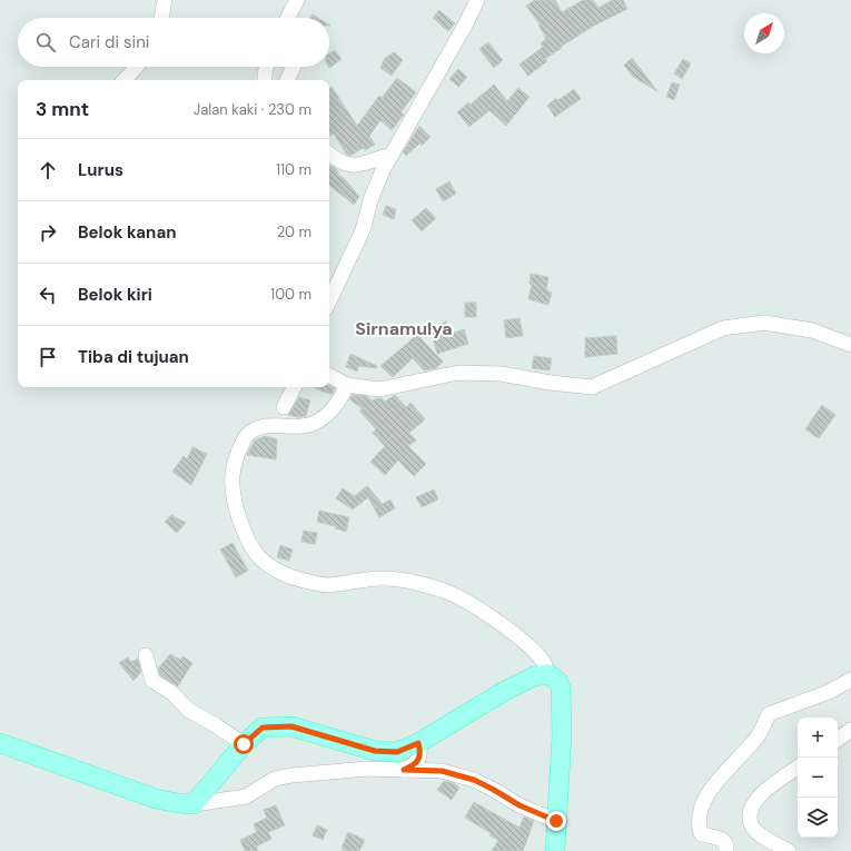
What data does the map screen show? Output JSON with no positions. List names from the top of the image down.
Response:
{
  "districts": ["Sirnamulya"],
  "north": "top right",
  "page": {
    "search": "Cari di sini",
    "heading": ["3 mnt", "Jalan kaki · 230 m"],
    "list": [
      ["Lurus", "110 m"],
      ["Belok kanan", "20 m"],
      ["Belok kiri", "100 m"],
      "Tiba di tujuan"
    ],
    "map_buttons": ["+", "−"]
  }
}
